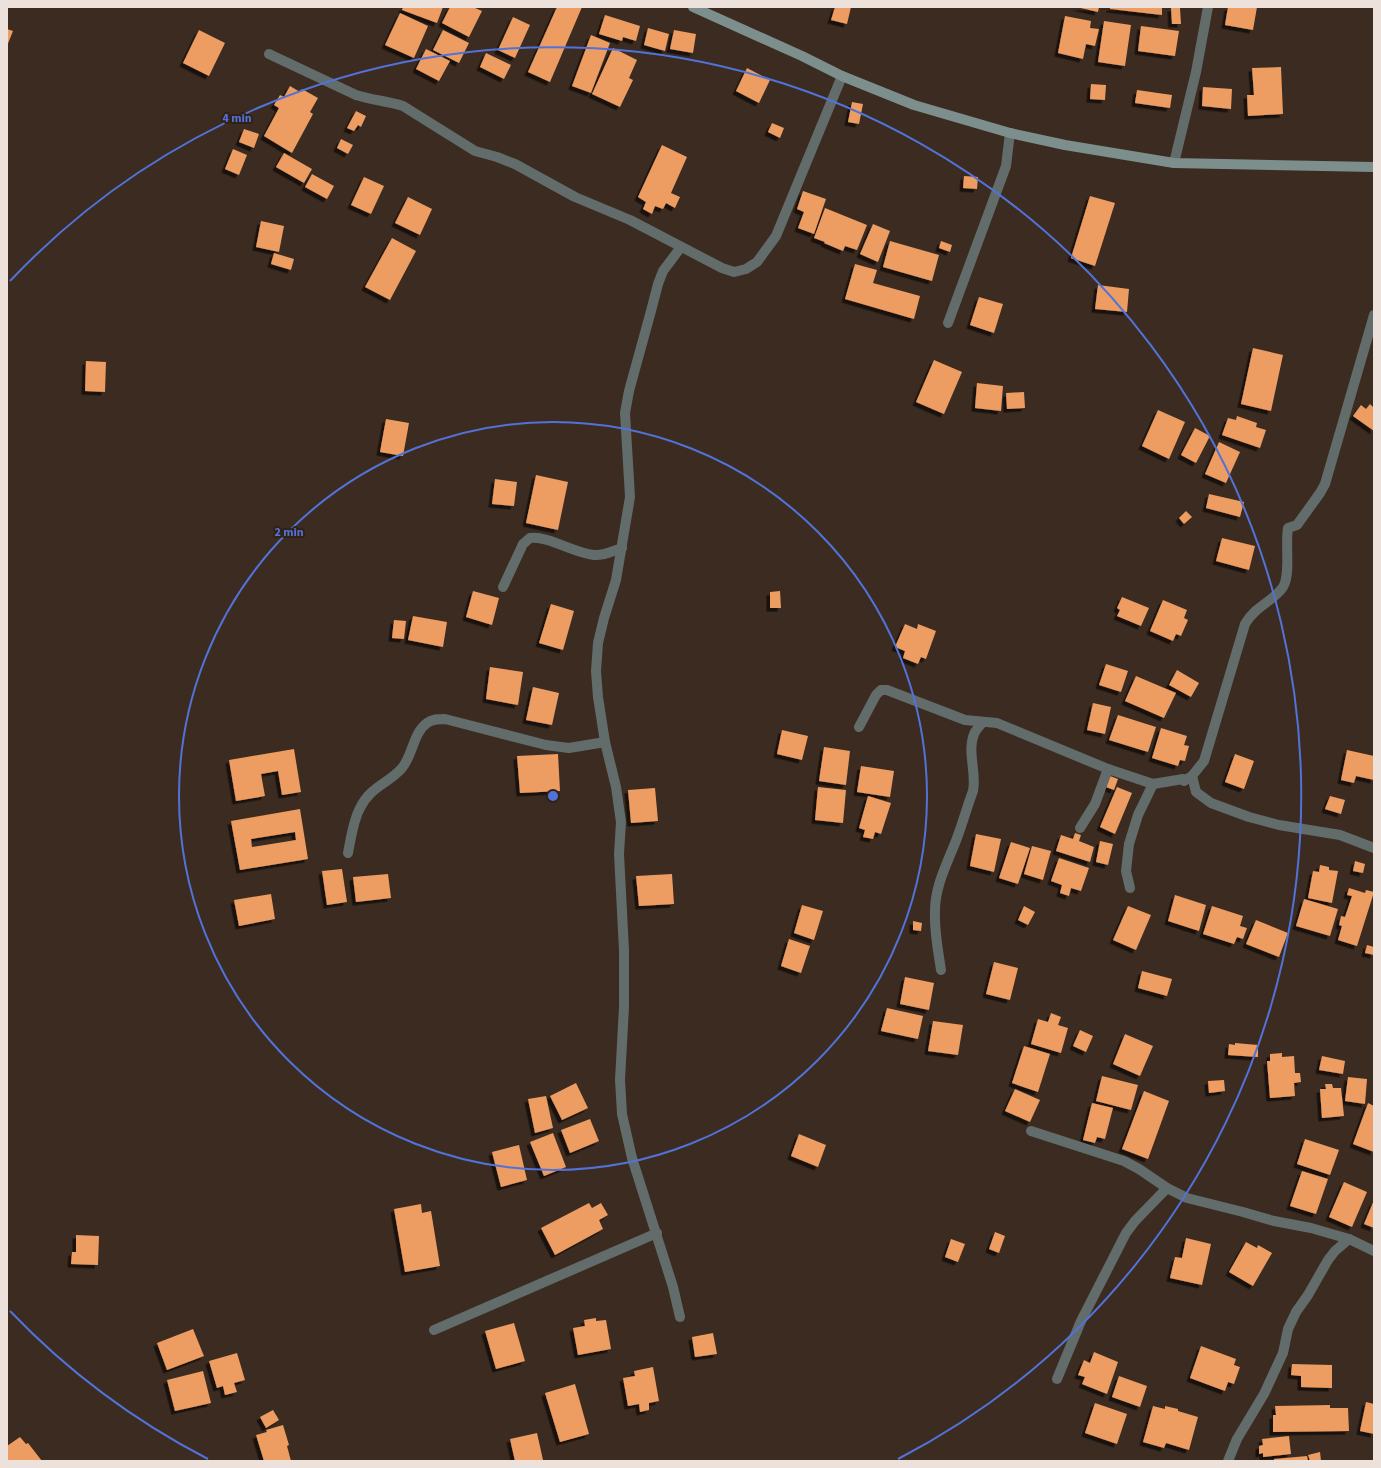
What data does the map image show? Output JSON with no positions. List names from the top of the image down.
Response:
{
  "rings": ["4 min", "2 min"]
}
